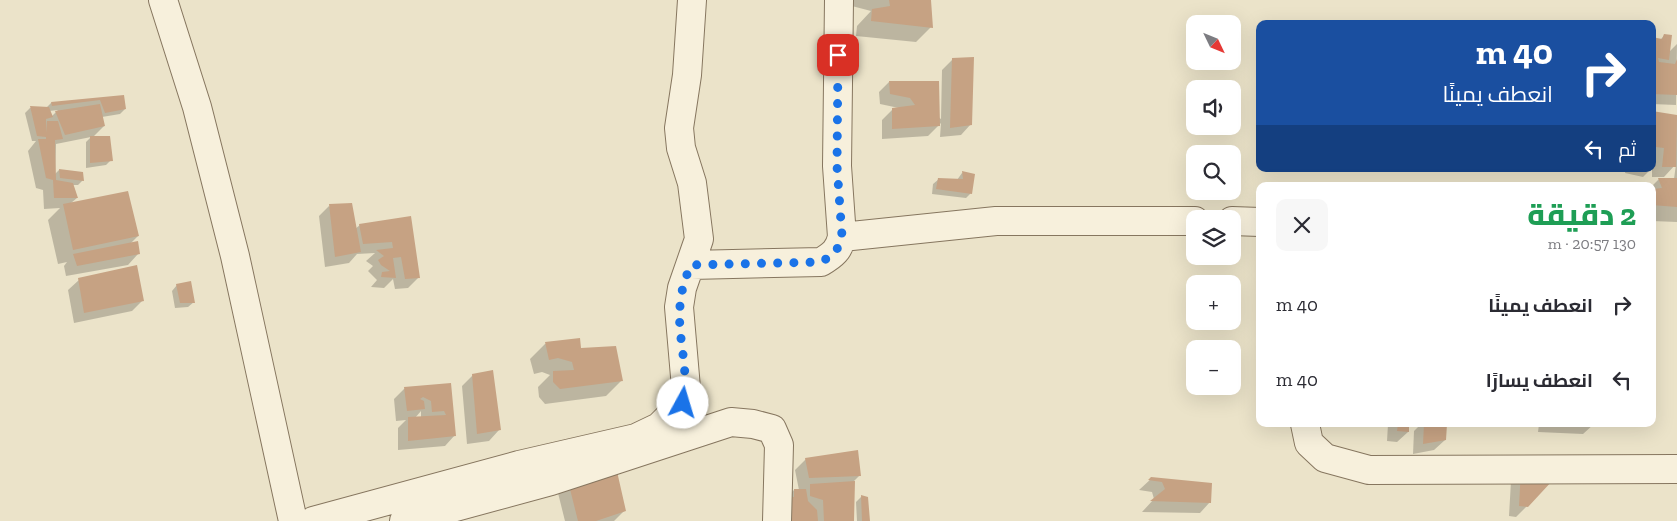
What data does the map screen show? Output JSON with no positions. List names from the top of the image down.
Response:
{
  "north": "bottom right",
  "page": {
    "map_buttons": ["+", "−"],
    "turn": ["40 m", "انعطف يمينًا"],
    "then": "ثم",
    "heading": ["2 دقيقة", "130 m · 20:57"],
    "list": [
      {
        "name": "انعطف يمينًا",
        "value": "40 m"
      },
      {
        "name": "انعطف يسارًا",
        "value": "40 m"
      }
    ]
  }
}
